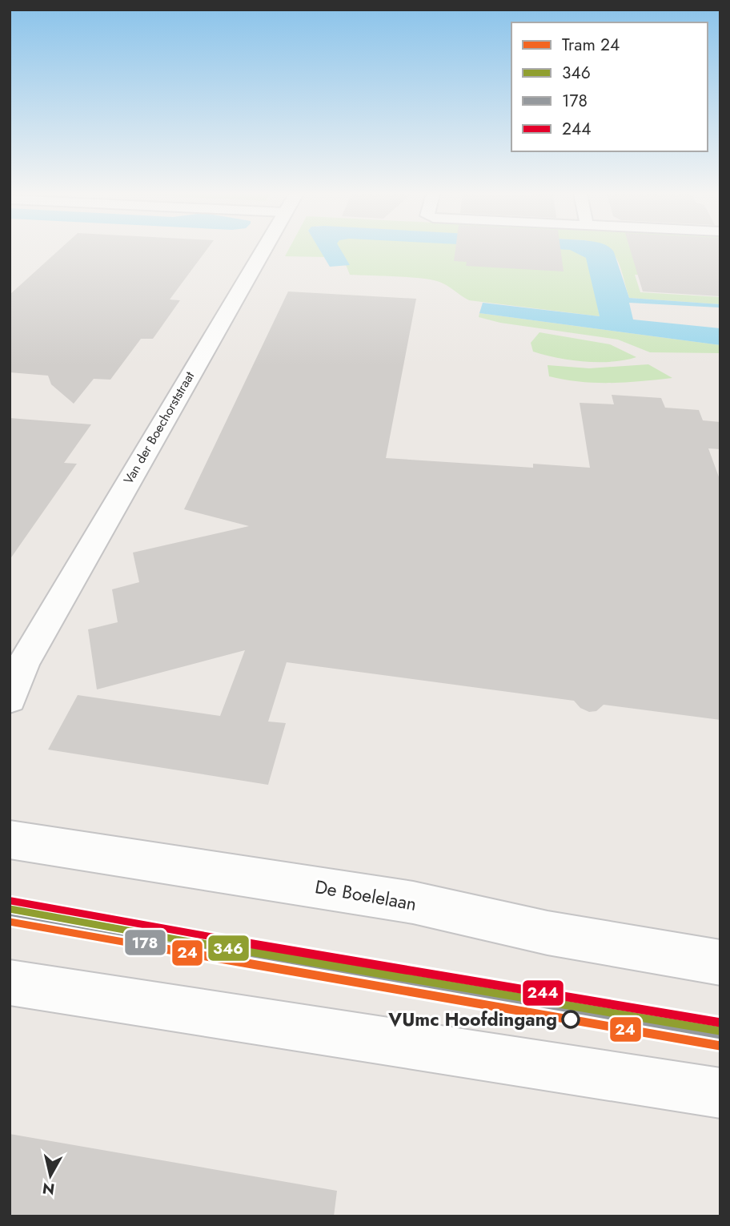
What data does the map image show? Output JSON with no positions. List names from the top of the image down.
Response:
{
  "streets": {
    "street": ["Van der Boechorststraat", "De Boelelaan"]
  },
  "places": ["VUmc Hoofdingang"],
  "lines": [
    "transit line 244",
    "transit line 346",
    "transit line 178",
    "tram line 24"
  ],
  "legend": [
    "Tram 24",
    "346",
    "178",
    "244"
  ],
  "north": "bottom"
}
